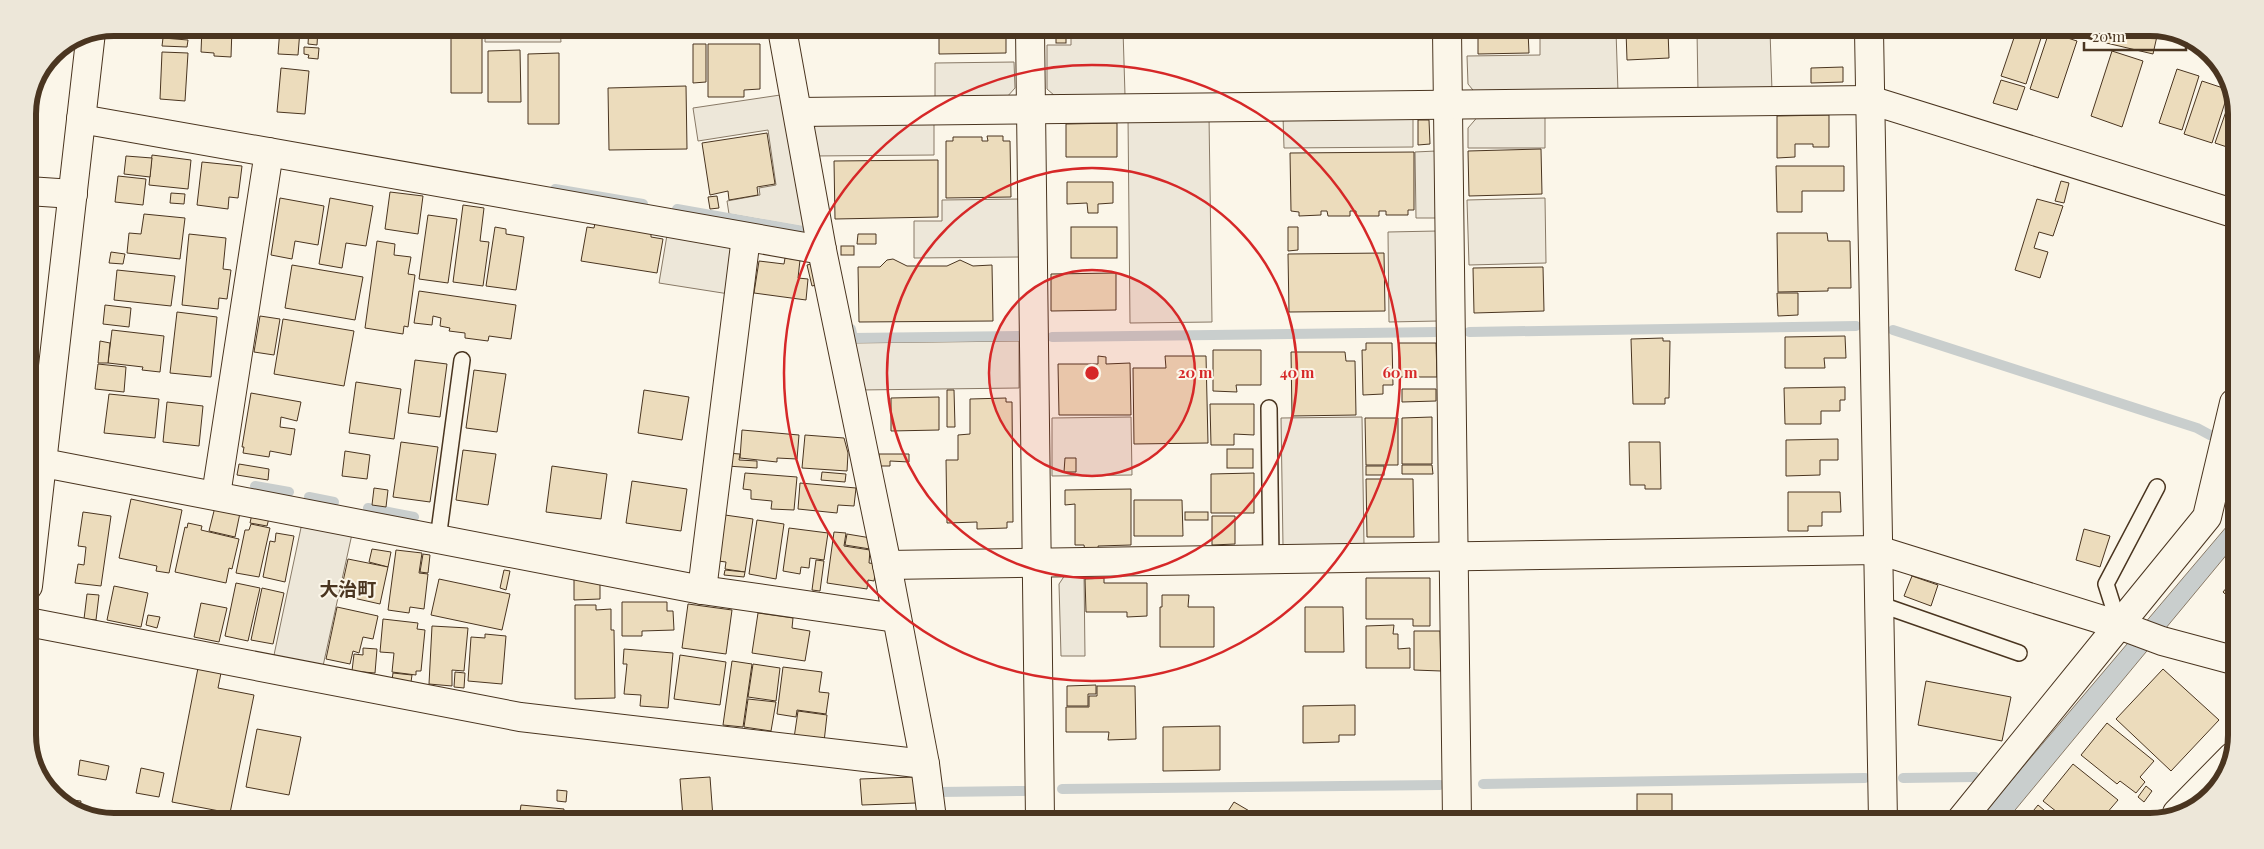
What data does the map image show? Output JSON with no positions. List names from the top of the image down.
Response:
{
  "districts": ["大治町"],
  "scale_bar": "20 m",
  "rings": ["20 m", "40 m", "60 m"]
}
